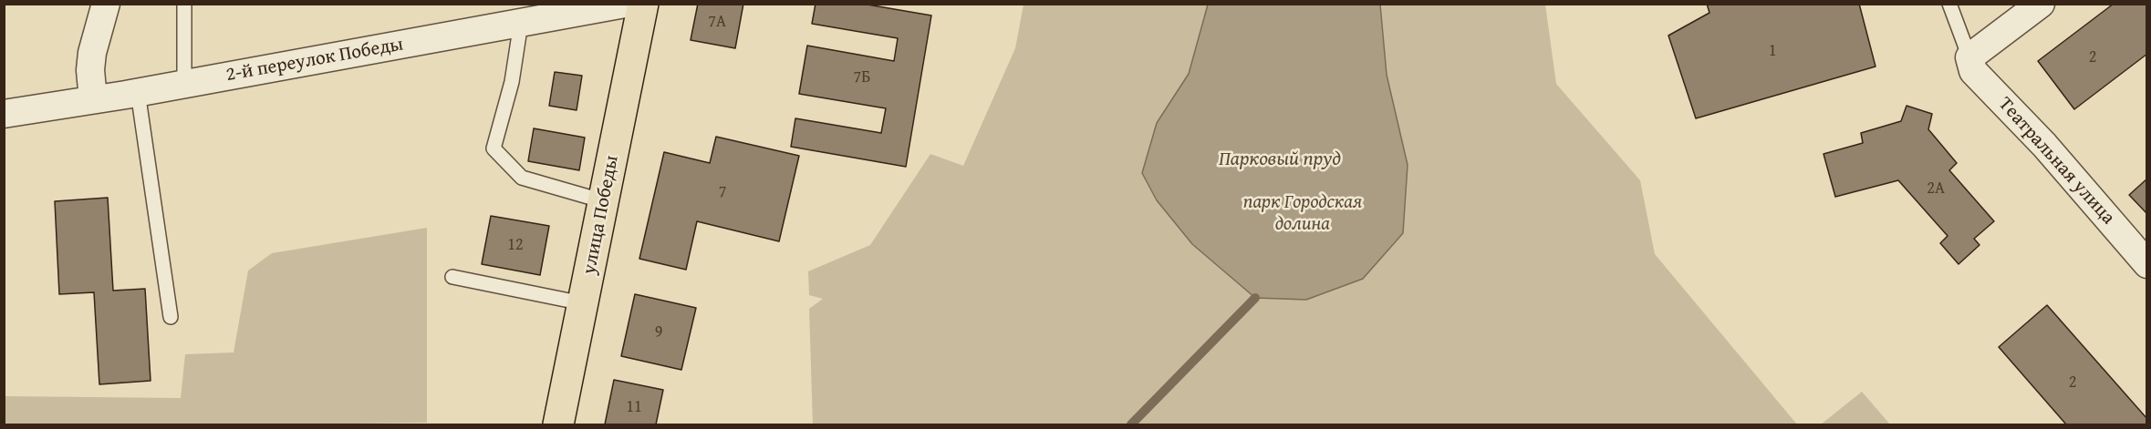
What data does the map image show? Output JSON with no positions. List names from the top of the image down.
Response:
{
  "streets": {
    "highway": ["улица Победы"],
    "street": ["2-й переулок Победы", "Театральная улица"]
  },
  "water": ["Парковый пруд"],
  "parks": ["парк Городская долина"],
  "house_numbers": [
    "7А",
    "1",
    "2",
    "7Б",
    "2А",
    "7",
    "12",
    "9",
    "2",
    "11"
  ]
}
